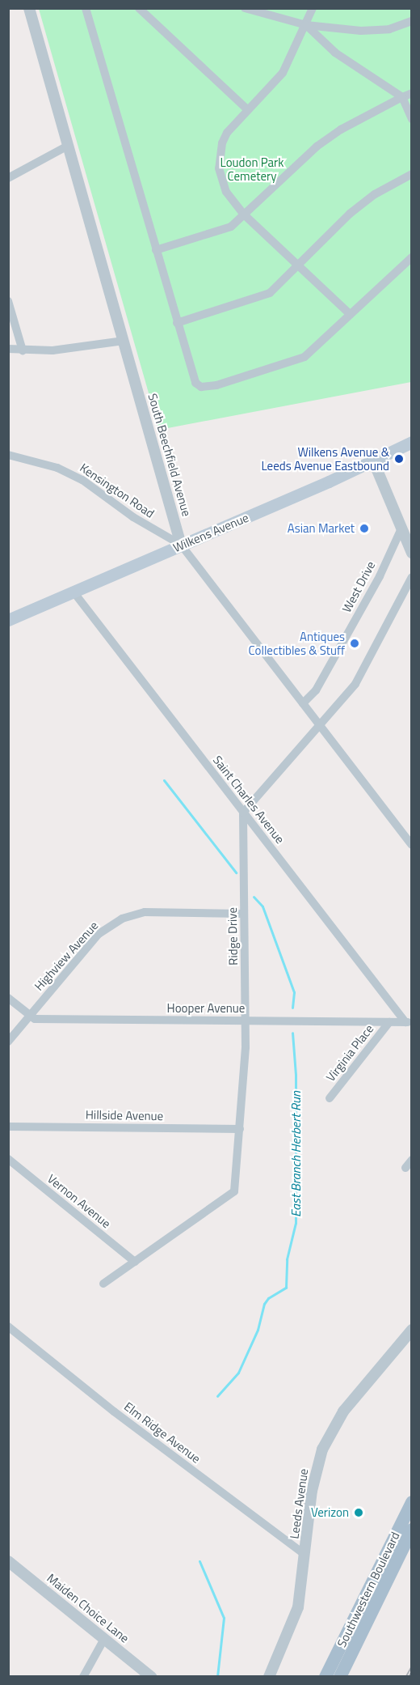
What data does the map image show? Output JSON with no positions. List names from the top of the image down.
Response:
{
  "streets": {
    "main road": ["Wilkens Avenue", "Southwestern Boulevard"],
    "street": [
      "South Beechfield Avenue",
      "Kensington Road",
      "West Drive",
      "Saint Charles Avenue",
      "Ridge Drive",
      "Highview Avenue",
      "Hooper Avenue",
      "Virginia Place",
      "Hillside Avenue",
      "Vernon Avenue",
      "Elm Ridge Avenue",
      "Leeds Avenue",
      "Maiden Choice Lane"
    ]
  },
  "crossings": [
    ["South Beechfield Avenue", "Kensington Road"],
    ["South Beechfield Avenue", "Wilkens Avenue"],
    ["South Beechfield Avenue", "West Drive"],
    ["Kensington Road", "Wilkens Avenue"],
    ["Wilkens Avenue", "Saint Charles Avenue"],
    ["Saint Charles Avenue", "Ridge Drive"],
    ["Saint Charles Avenue", "Hooper Avenue"],
    ["Ridge Drive", "Highview Avenue"],
    ["Ridge Drive", "Hooper Avenue"],
    ["Ridge Drive", "Hillside Avenue"],
    ["Ridge Drive", "Vernon Avenue"],
    ["Highview Avenue", "Hooper Avenue"],
    ["Hooper Avenue", "Virginia Place"],
    ["Elm Ridge Avenue", "Leeds Avenue"]
  ],
  "water": ["East Branch Herbert Run"],
  "parks": ["Loudon Park Cemetery"],
  "places": [
    "Wilkens Avenue & Leeds Avenue Eastbound",
    "Asian Market",
    "Antiques Collectibles & Stuff",
    "Verizon"
  ]
}
